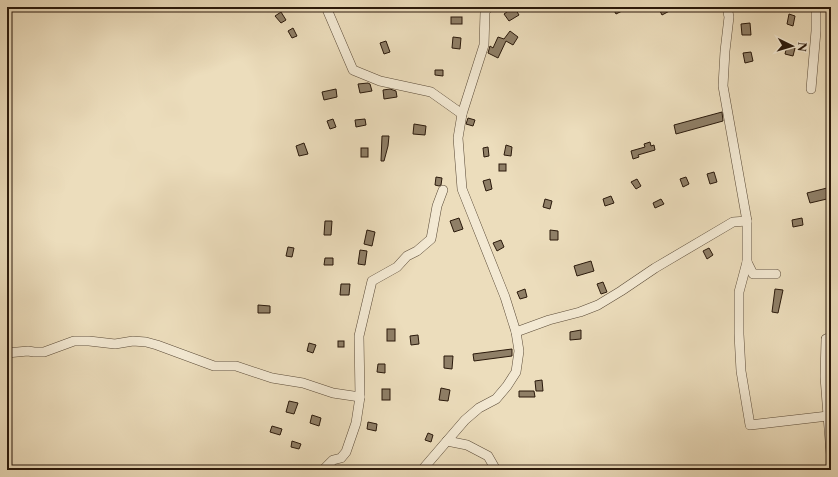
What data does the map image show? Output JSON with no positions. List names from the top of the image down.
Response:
{
  "north": "right"
}
